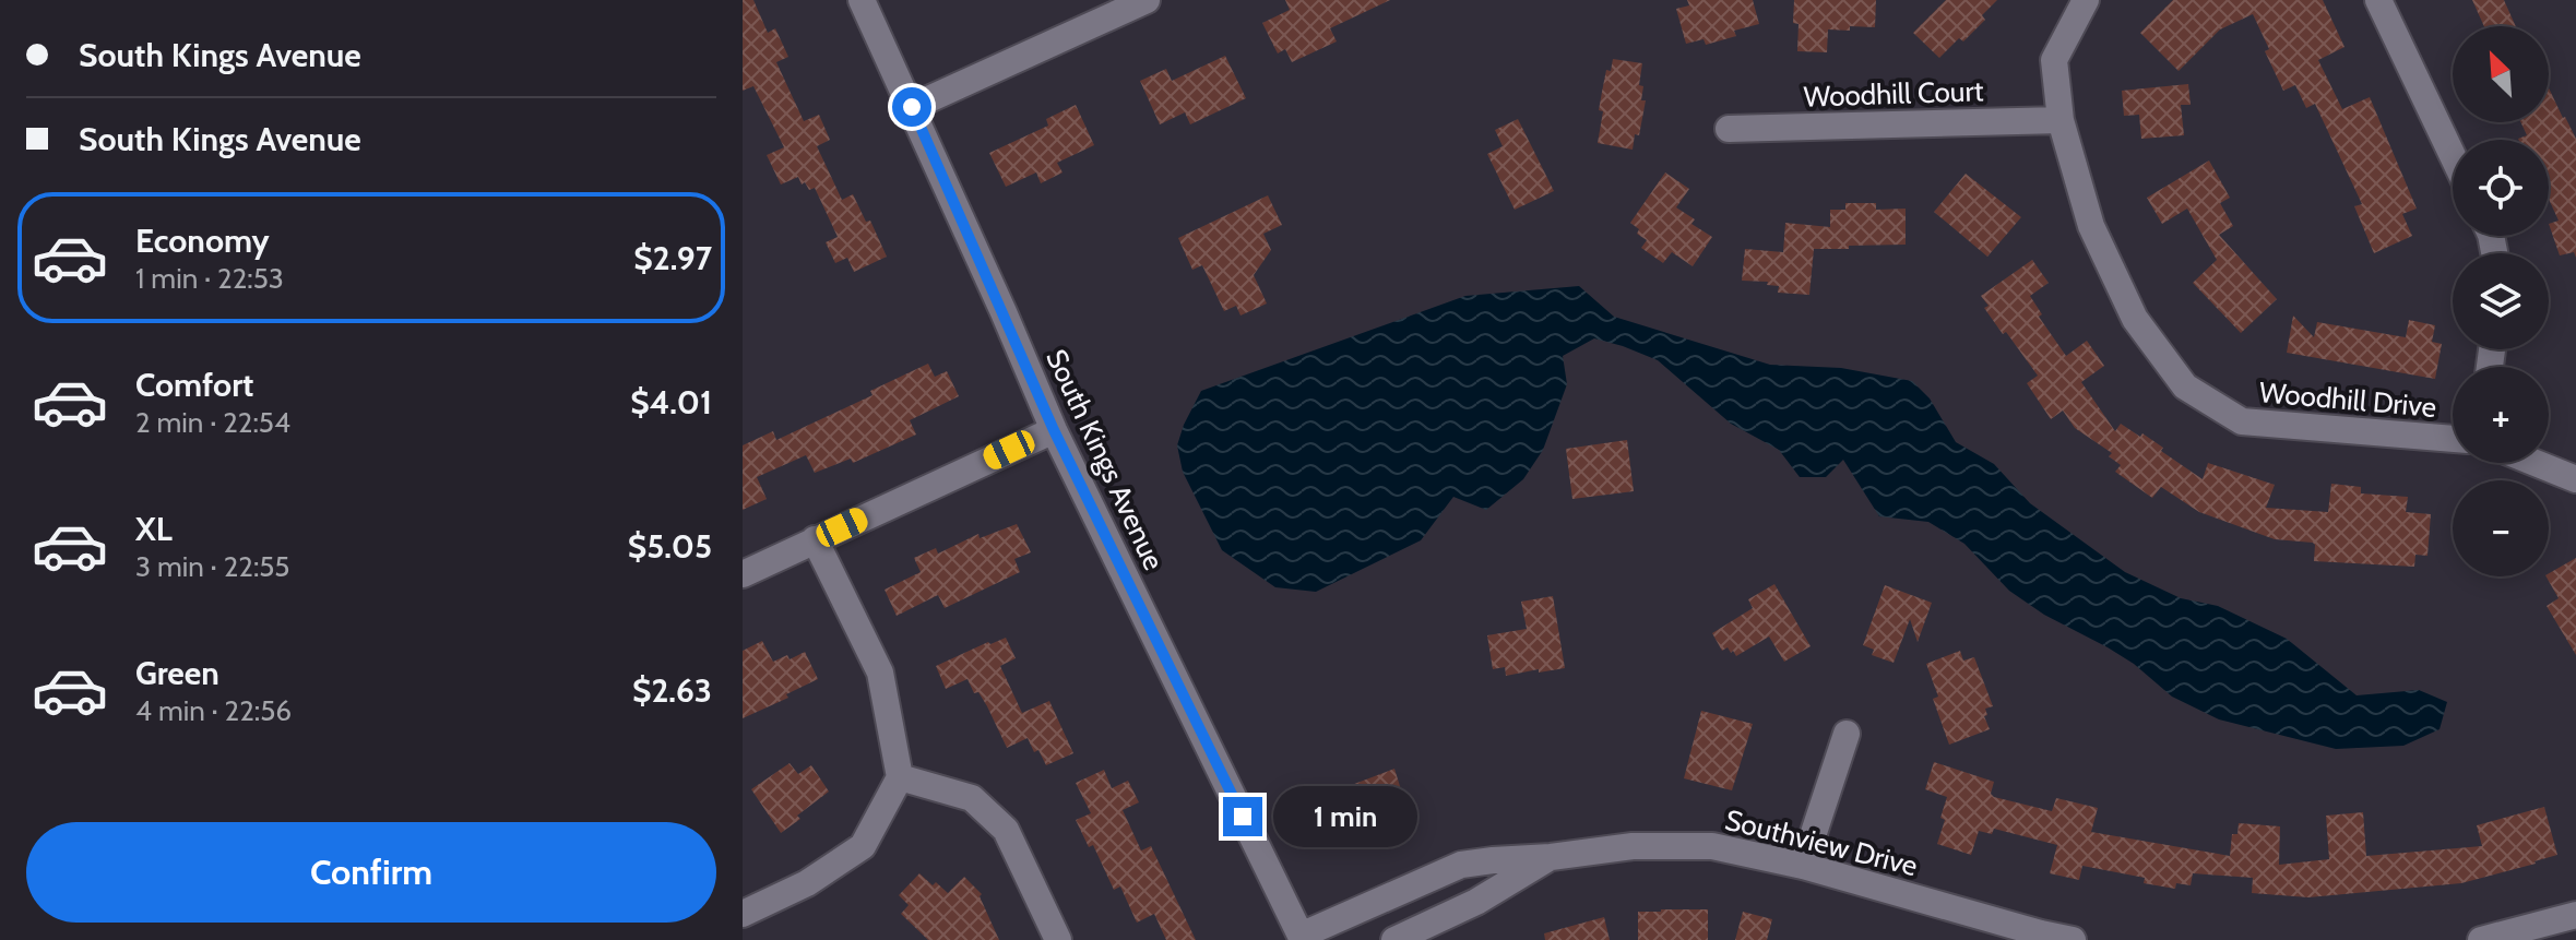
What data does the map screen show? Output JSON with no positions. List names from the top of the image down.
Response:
{
  "streets": {
    "street": [
      "Woodhill Court",
      "Woodhill Drive",
      "South Kings Avenue",
      "Southview Drive"
    ]
  },
  "crossings": [
    ["Woodhill Court", "Woodhill Drive"],
    ["South Kings Avenue", "Southview Drive"]
  ],
  "north": "top left",
  "page": {
    "banner": ["South Kings Avenue", "South Kings Avenue"],
    "map_buttons": ["+", "−"],
    "list": [
      {
        "name": "Economy",
        "note": "1 min · 22:53",
        "value": "$2.97"
      },
      {
        "name": "Comfort",
        "note": "2 min · 22:54",
        "value": "$4.01"
      },
      {
        "name": "XL",
        "note": "3 min · 22:55",
        "value": "$5.05"
      },
      {
        "name": "Green",
        "note": "4 min · 22:56",
        "value": "$2.63"
      }
    ],
    "bubble": "1 min",
    "buttons": "Confirm"
  }
}
